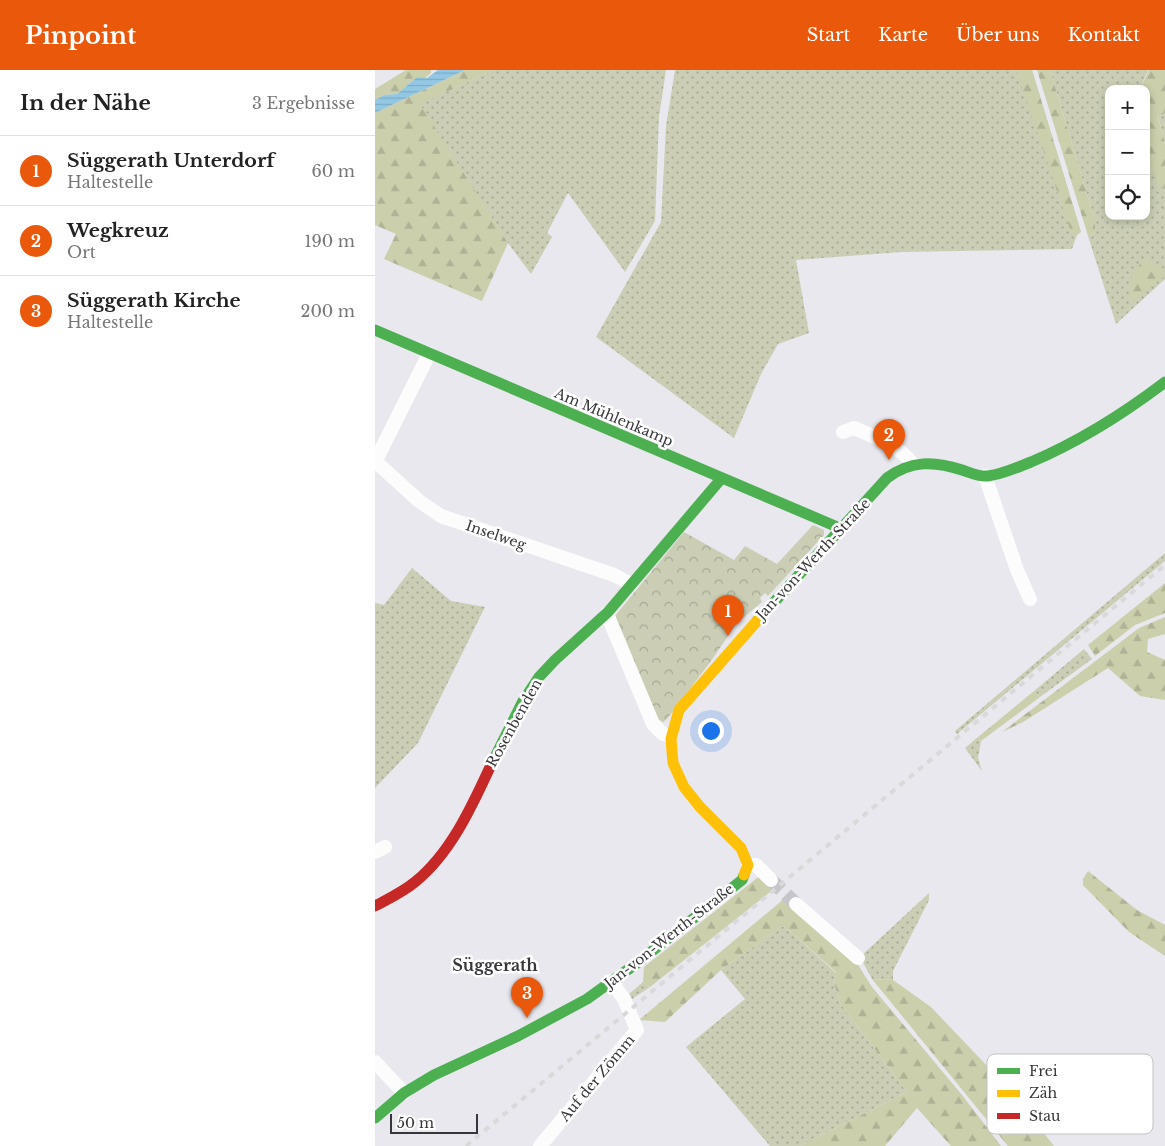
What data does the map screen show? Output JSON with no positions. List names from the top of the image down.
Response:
{
  "streets": {
    "main road": ["Am Mühlenkamp", "Jan-von-Werth-Straße", "Rosenbenden"],
    "street": ["Inselweg", "Auf der Zömm"]
  },
  "crossings": [
    ["Am Mühlenkamp", "Inselweg"],
    ["Am Mühlenkamp", "Jan-von-Werth-Straße"],
    ["Am Mühlenkamp", "Rosenbenden"],
    ["Inselweg", "Rosenbenden"],
    ["Jan-von-Werth-Straße", "Auf der Zömm"]
  ],
  "districts": ["Süggerath"],
  "legend": ["Frei", "Zäh", "Stau"],
  "scale_bar": "50 m",
  "page": {
    "header": "Pinpoint",
    "nav": [
      "Start",
      "Karte",
      "Über uns",
      "Kontakt"
    ],
    "heading": ["In der Nähe", "3 Ergebnisse"],
    "map_buttons": ["+", "−"],
    "list": [
      {
        "mark": "1",
        "name": "Süggerath Unterdorf",
        "note": "Haltestelle",
        "value": "60 m"
      },
      {
        "mark": "2",
        "name": "Wegkreuz",
        "note": "Ort",
        "value": "190 m"
      },
      {
        "mark": "3",
        "name": "Süggerath Kirche",
        "note": "Haltestelle",
        "value": "200 m"
      }
    ],
    "pins": ["2", "1", "3"],
    "scale": "50 m"
  }
}
